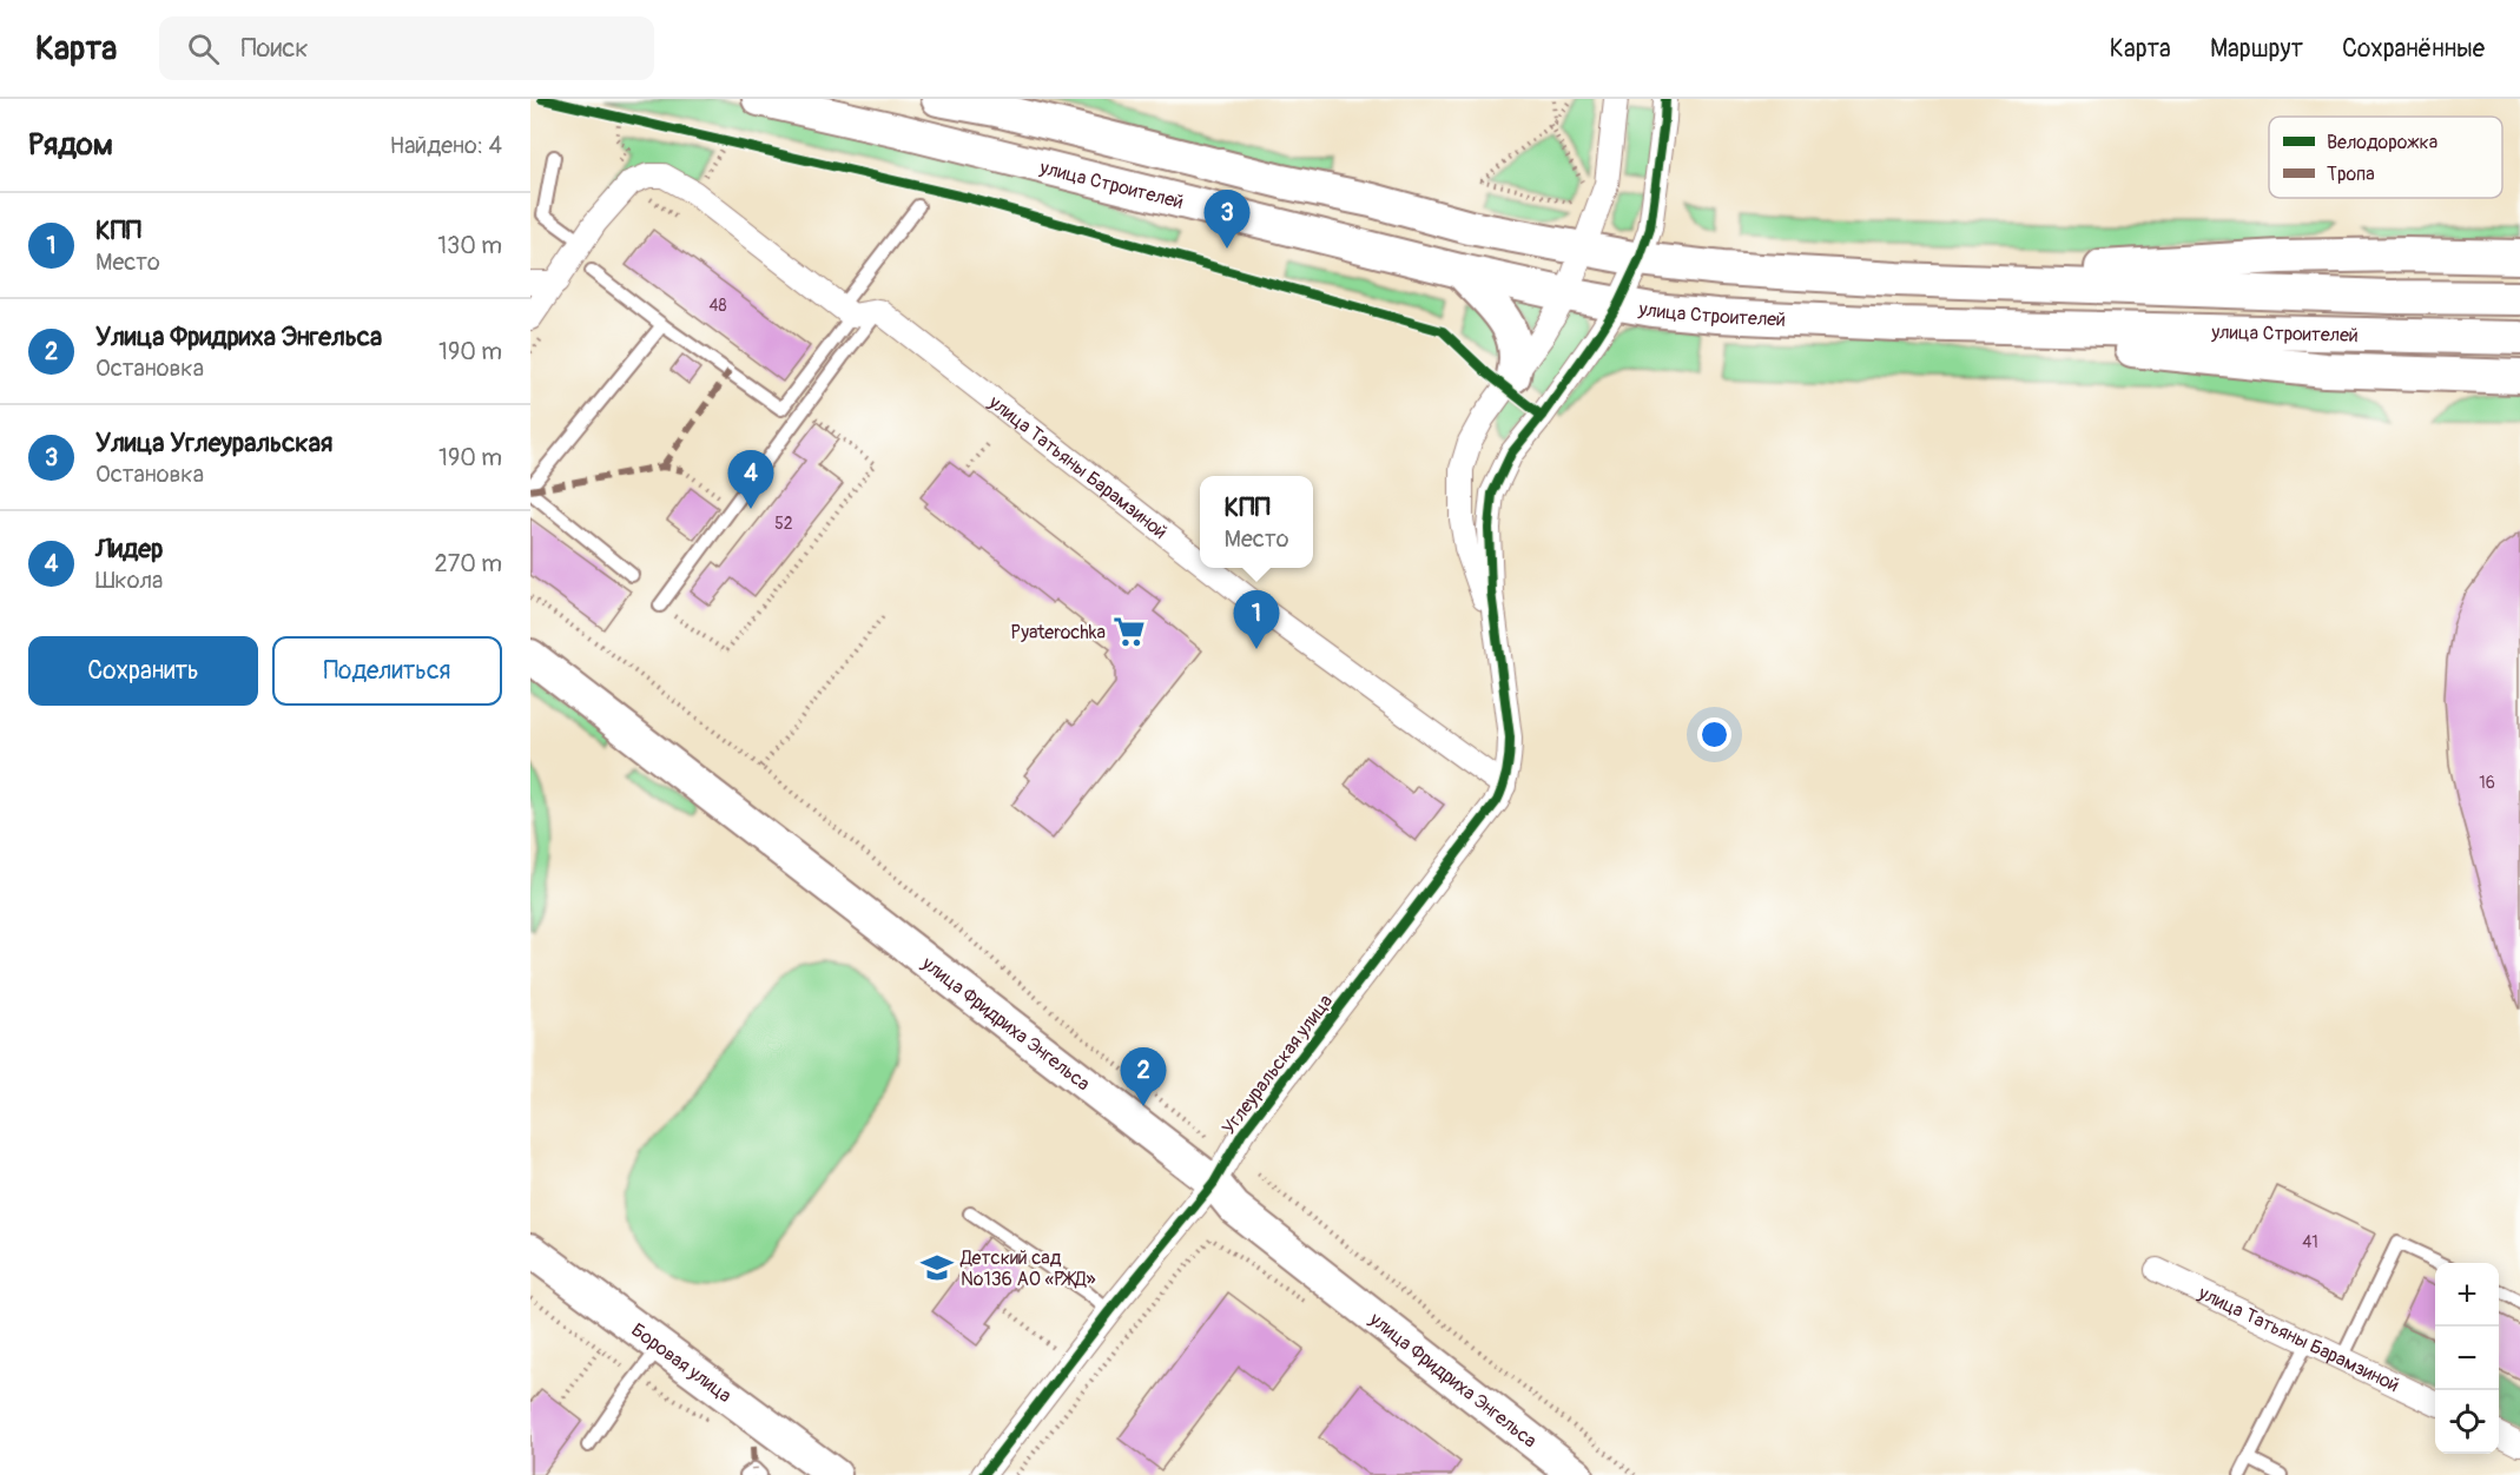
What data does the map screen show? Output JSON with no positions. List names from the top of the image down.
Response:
{
  "streets": {
    "main road": ["улица Строителей", "улица Фридриха Энгельса", "Боровая улица"],
    "street": ["улица Татьяны Барамзиной", "Углеуральская улица"]
  },
  "crossings": [
    ["улица Татьяны Барамзиной", "Углеуральская улица"],
    ["улица Фридриха Энгельса", "Углеуральская улица"]
  ],
  "places": {
    "supermarket": ["Pyaterochka"],
    "school or university": ["Детский сад №136 АО «РЖД»"]
  },
  "house_numbers": [
    "48",
    "52",
    "16",
    "41"
  ],
  "legend": ["Велодорожка", "Тропа"],
  "page": {
    "header": "Карта",
    "search": "Поиск",
    "nav": ["Карта", "Маршрут", "Сохранённые"],
    "heading": ["Рядом", "Найдено: 4"],
    "pins": [
      "3",
      "4",
      "1",
      "2"
    ],
    "list": [
      {
        "mark": "1",
        "name": "КПП",
        "note": "Место",
        "value": "130 m"
      },
      {
        "mark": "2",
        "name": "Улица Фридриха Энгельса",
        "note": "Остановка",
        "value": "190 m"
      },
      {
        "mark": "3",
        "name": "Улица Углеуральская",
        "note": "Остановка",
        "value": "190 m"
      },
      {
        "mark": "4",
        "name": "Лидер",
        "note": "Школа",
        "value": "270 m"
      }
    ],
    "popup": ["КПП", "Место"],
    "buttons": ["Сохранить", "Поделиться"],
    "map_buttons": ["+", "−"]
  }
}
